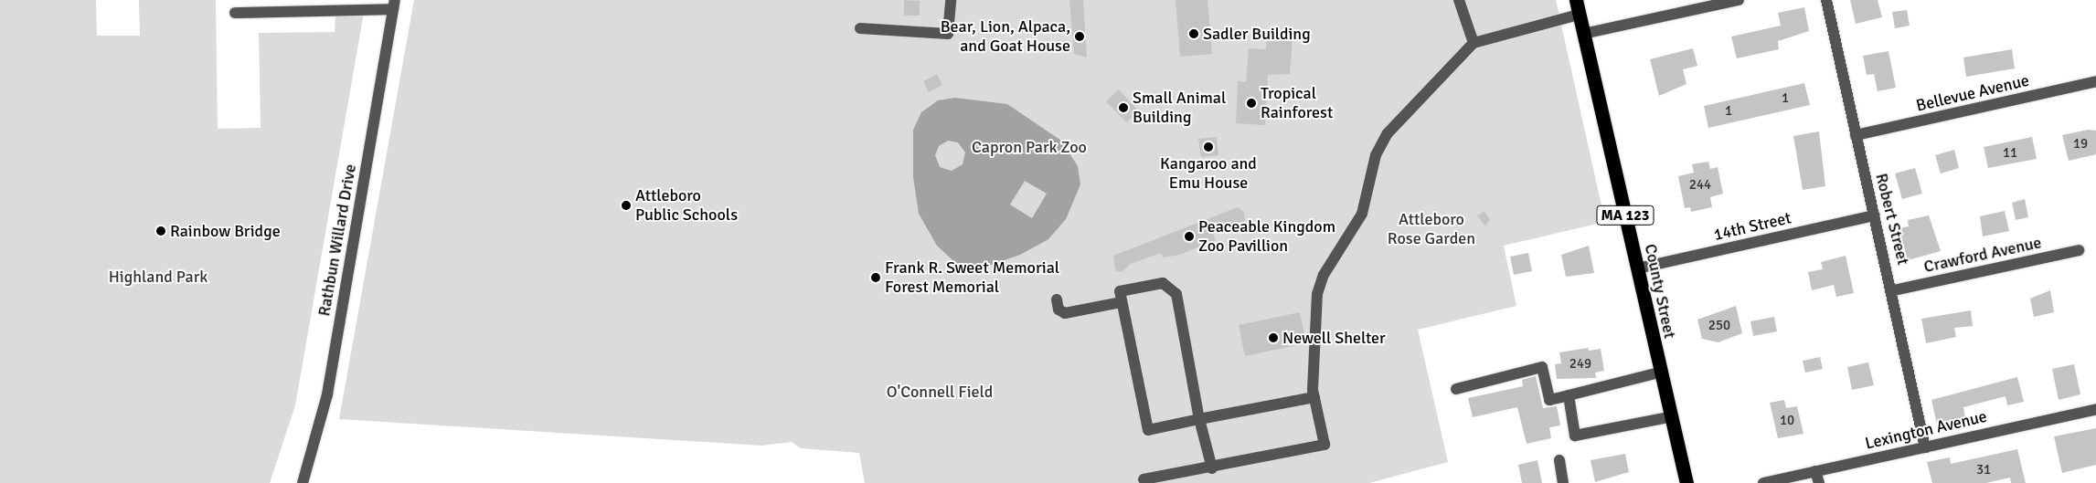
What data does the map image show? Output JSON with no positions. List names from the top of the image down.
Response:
{
  "streets": {
    "highway": ["MA 123", "County Street"],
    "street": [
      "Bellevue Avenue",
      "Robert Street",
      "14th Street",
      "Rathbun Willard Drive",
      "Crawford Avenue",
      "Lexington Avenue"
    ]
  },
  "crossings": [
    ["Bellevue Avenue", "Robert Street"],
    ["Robert Street", "14th Street"],
    ["Robert Street", "Crawford Avenue"],
    ["Robert Street", "Lexington Avenue"],
    ["14th Street", "County Street"]
  ],
  "parks": [
    "Capron Park Zoo",
    "Attleboro Rose Garden",
    "Highland Park",
    "O'Connell Field"
  ],
  "places": [
    "Sadler Building",
    "Bear, Lion, Alpaca, and Goat House",
    "Tropical Rainforest",
    "Small Animal Building",
    "Kangaroo and Emu House",
    "Attleboro Public Schools",
    "Rainbow Bridge",
    "Peaceable Kingdom Zoo Pavillion",
    "Frank R. Sweet Memorial Forest Memorial",
    "Newell Shelter"
  ],
  "house_numbers": [
    "1",
    "1",
    "19",
    "11",
    "244",
    "250",
    "249",
    "10",
    "31"
  ]
}
